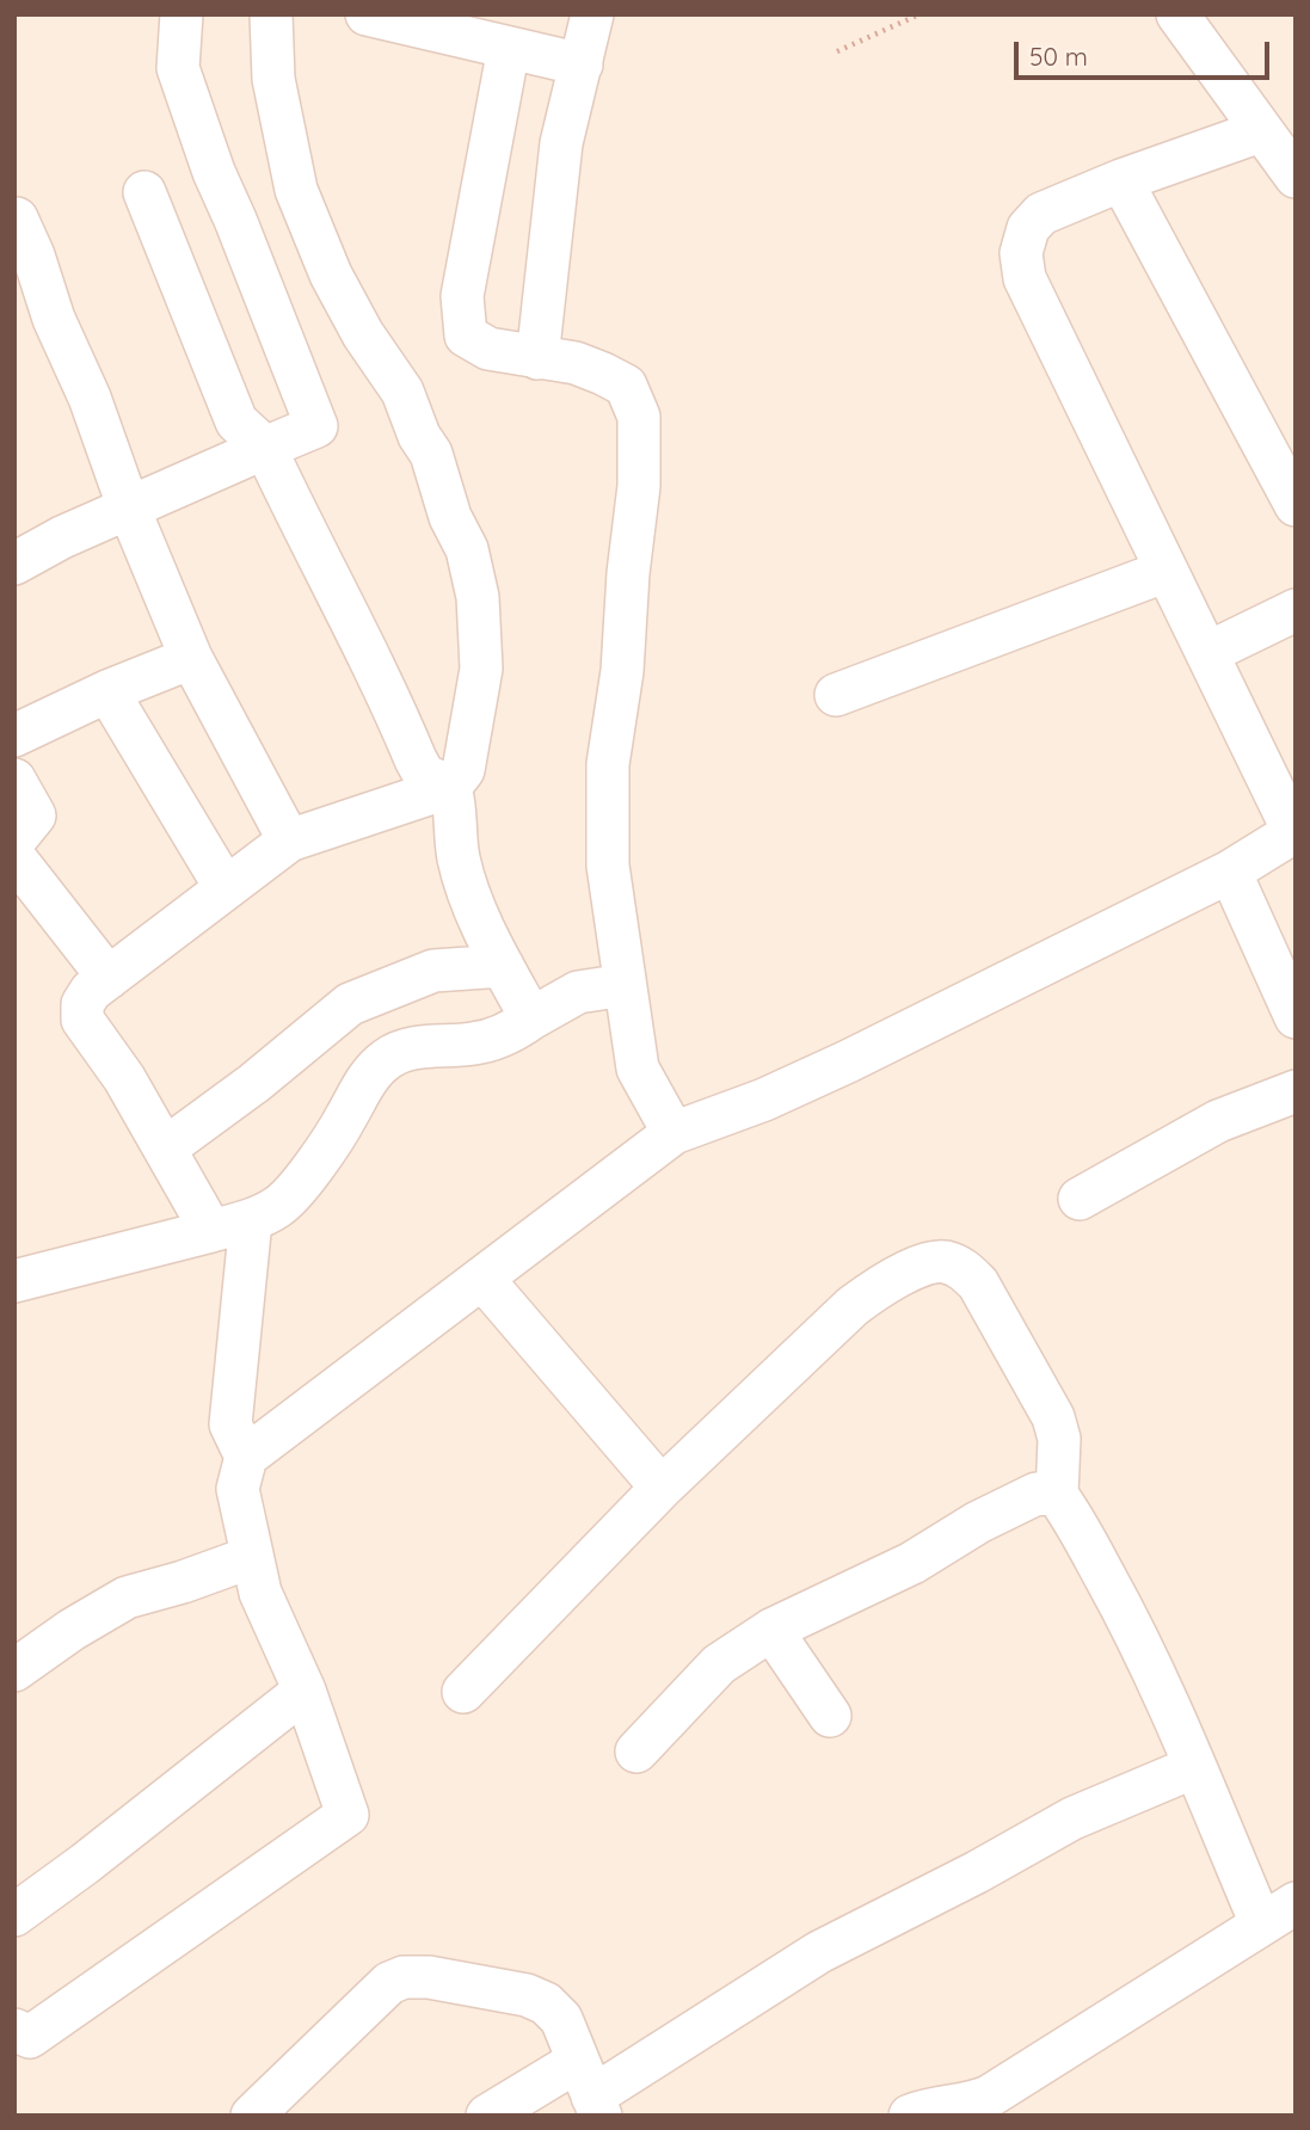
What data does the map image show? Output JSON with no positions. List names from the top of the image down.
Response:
{
  "scale_bar": "50 m"
}
